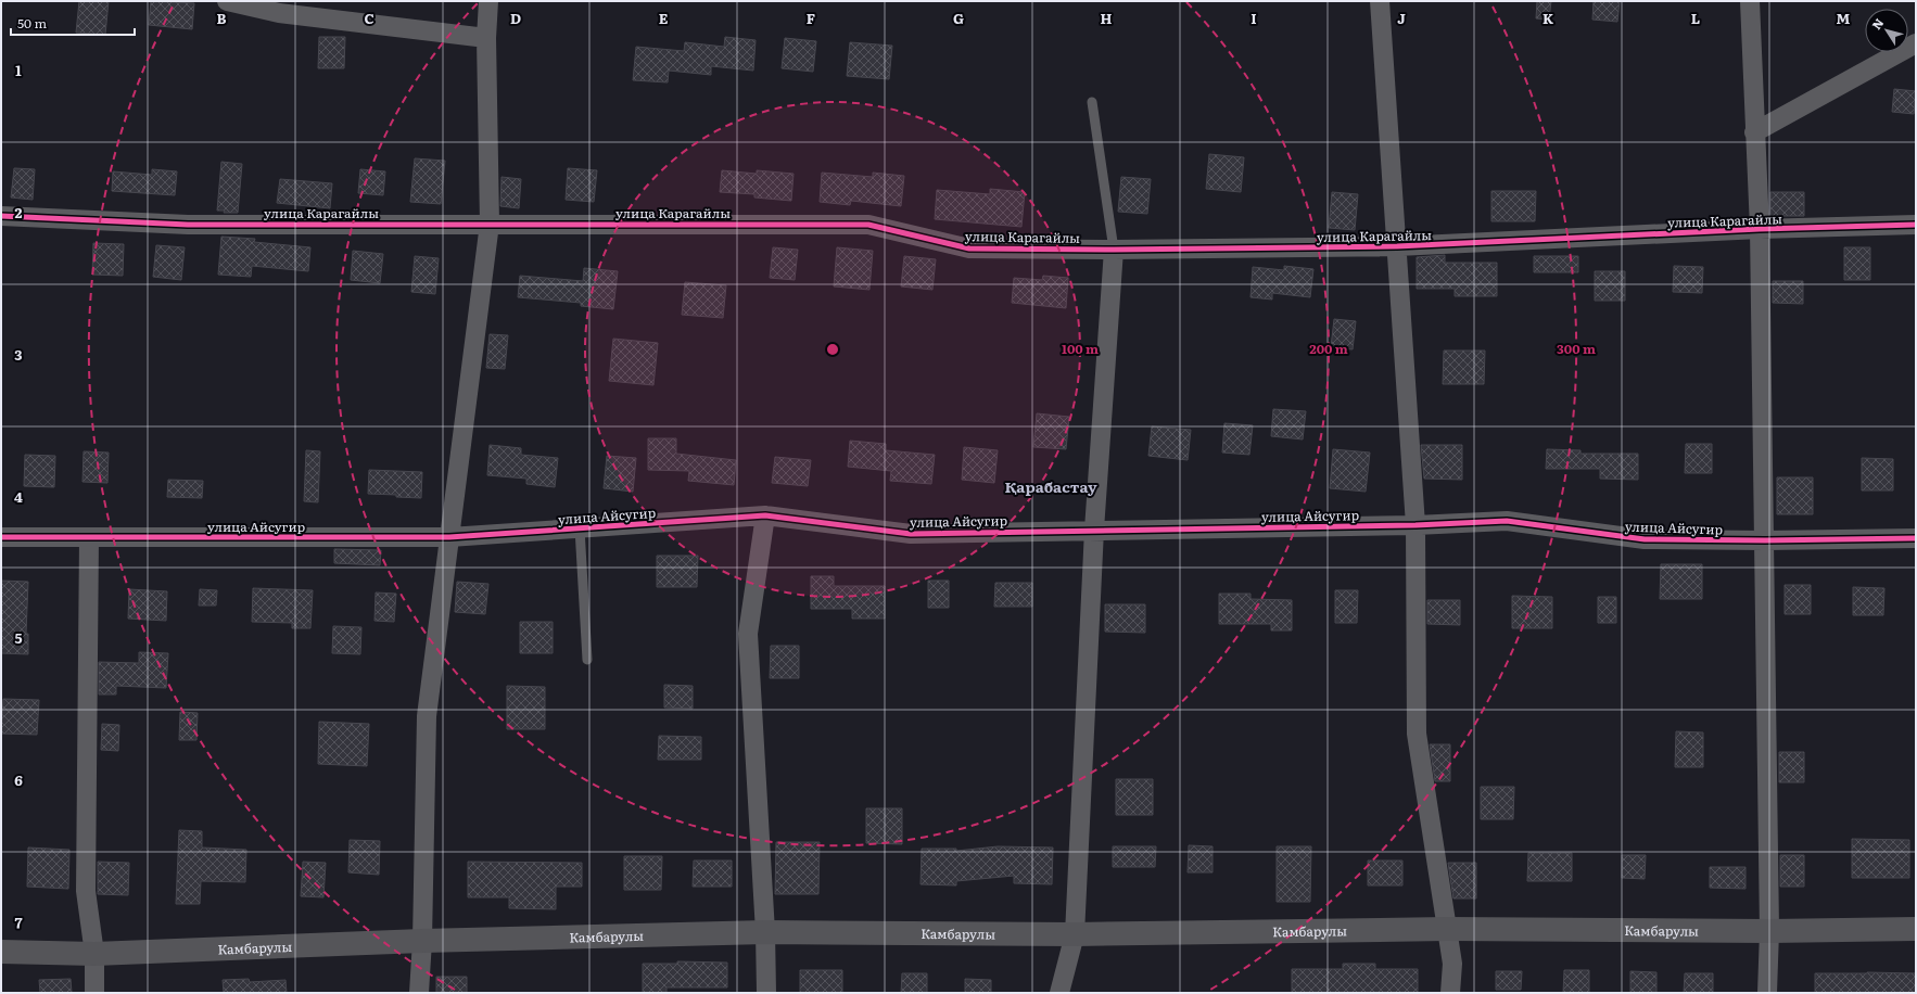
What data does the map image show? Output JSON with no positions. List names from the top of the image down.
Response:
{
  "streets": {
    "street": ["улица Карагайлы", "улица Айсугир", "Камбарулы"]
  },
  "districts": ["Қарабастау"],
  "scale_bar": "50 m",
  "north": "top left",
  "grid": {
    "columns": [
      "B",
      "C",
      "D",
      "E",
      "F",
      "G",
      "H",
      "I",
      "J",
      "K",
      "L",
      "M"
    ],
    "rows": [
      "1",
      "2",
      "3",
      "4",
      "5",
      "6",
      "7"
    ]
  },
  "rings": ["100 m", "200 m", "300 m"]
}
